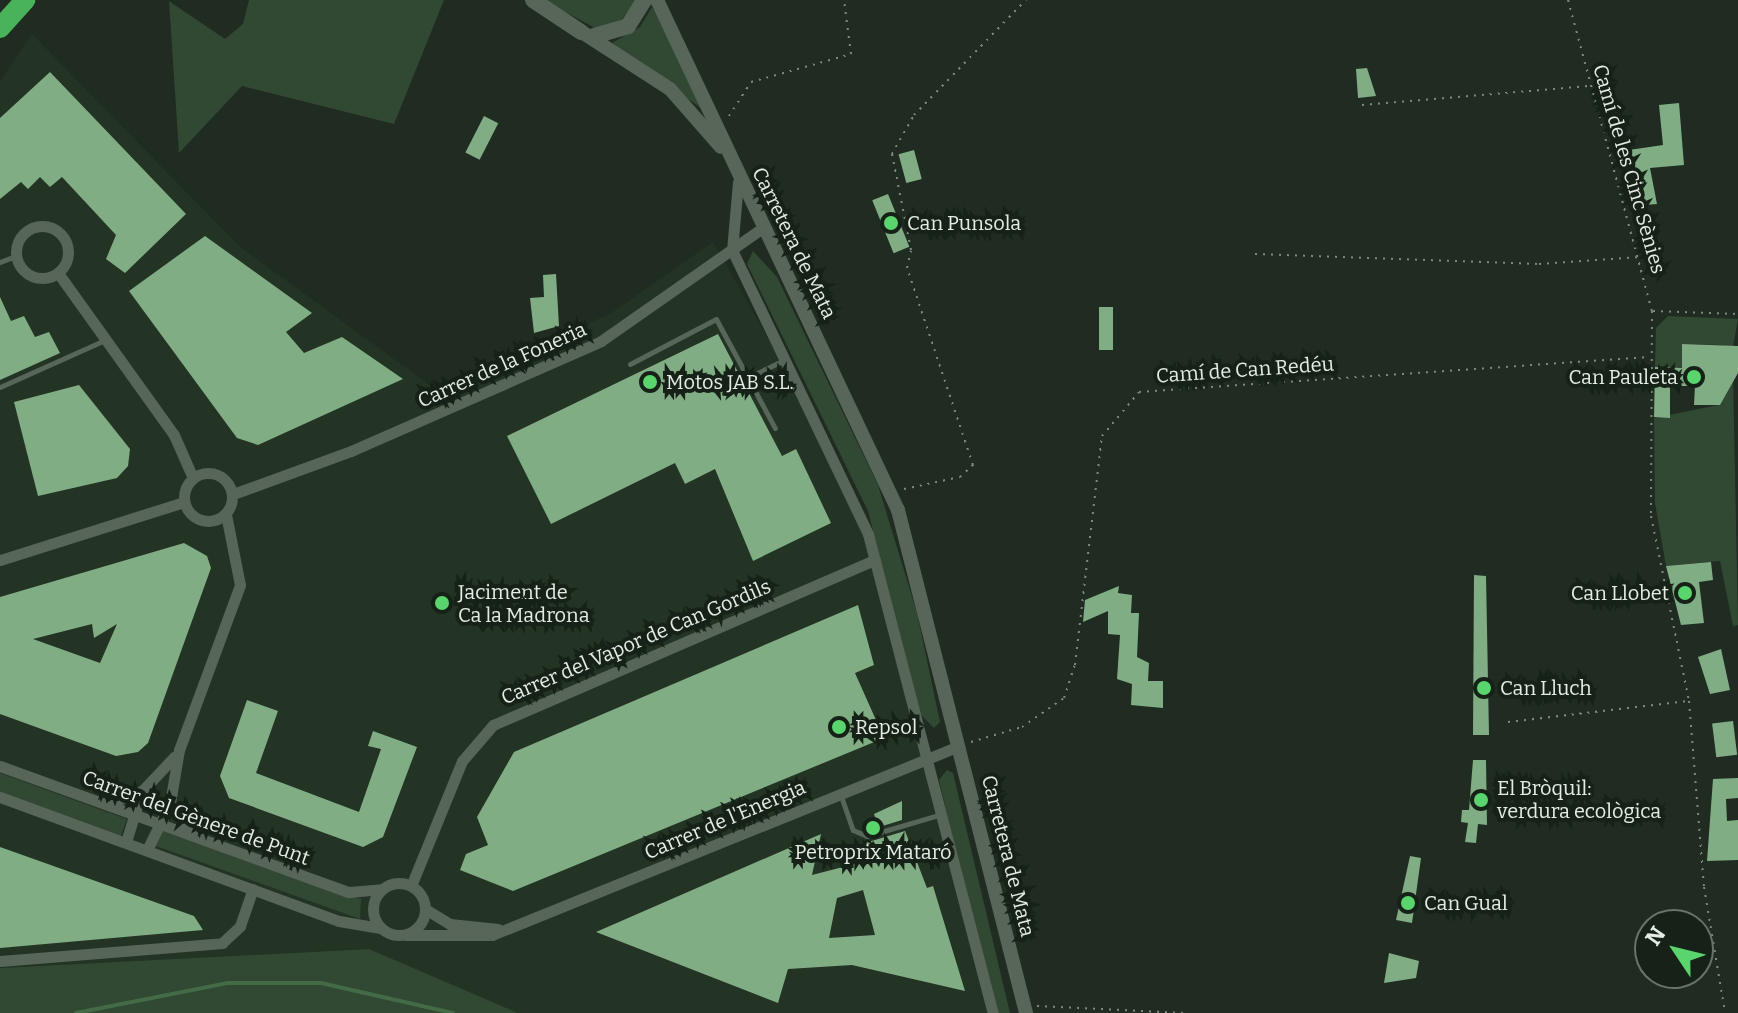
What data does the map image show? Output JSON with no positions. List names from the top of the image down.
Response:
{
  "streets": {
    "street": [
      "Carretera de Mata",
      "Carrer de la Foneria",
      "Carrer del Vapor de Can Gordils",
      "Carrer del Gènere de Punt",
      "Carrer de l'Energia"
    ],
    "path": ["Camí de les Cinc Sènies", "Camí de Can Redéu"]
  },
  "crossings": [
    ["Camí de les Cinc Sènies", "Camí de Can Redéu"],
    ["Carretera de Mata", "Carrer de la Foneria"],
    ["Carretera de Mata", "Camí de Can Redéu"],
    ["Carretera de Mata", "Carrer de l'Energia"],
    ["Camí de Can Redéu", "Carrer de l'Energia"],
    ["Carrer del Vapor de Can Gordils", "Carrer del Gènere de Punt"],
    ["Carrer del Vapor de Can Gordils", "Carrer de l'Energia"],
    ["Carrer del Gènere de Punt", "Carrer de l'Energia"]
  ],
  "places": [
    "Can Punsola",
    "Can Pauleta",
    "Motos JAB S.L.",
    "Can Llobet",
    "Jaciment de Ca la Madrona",
    "Can Lluch",
    "Repsol",
    "El Bròquil: verdura ecològica",
    "Petroprix Mataró",
    "Can Gual"
  ],
  "north": "top left"
}
